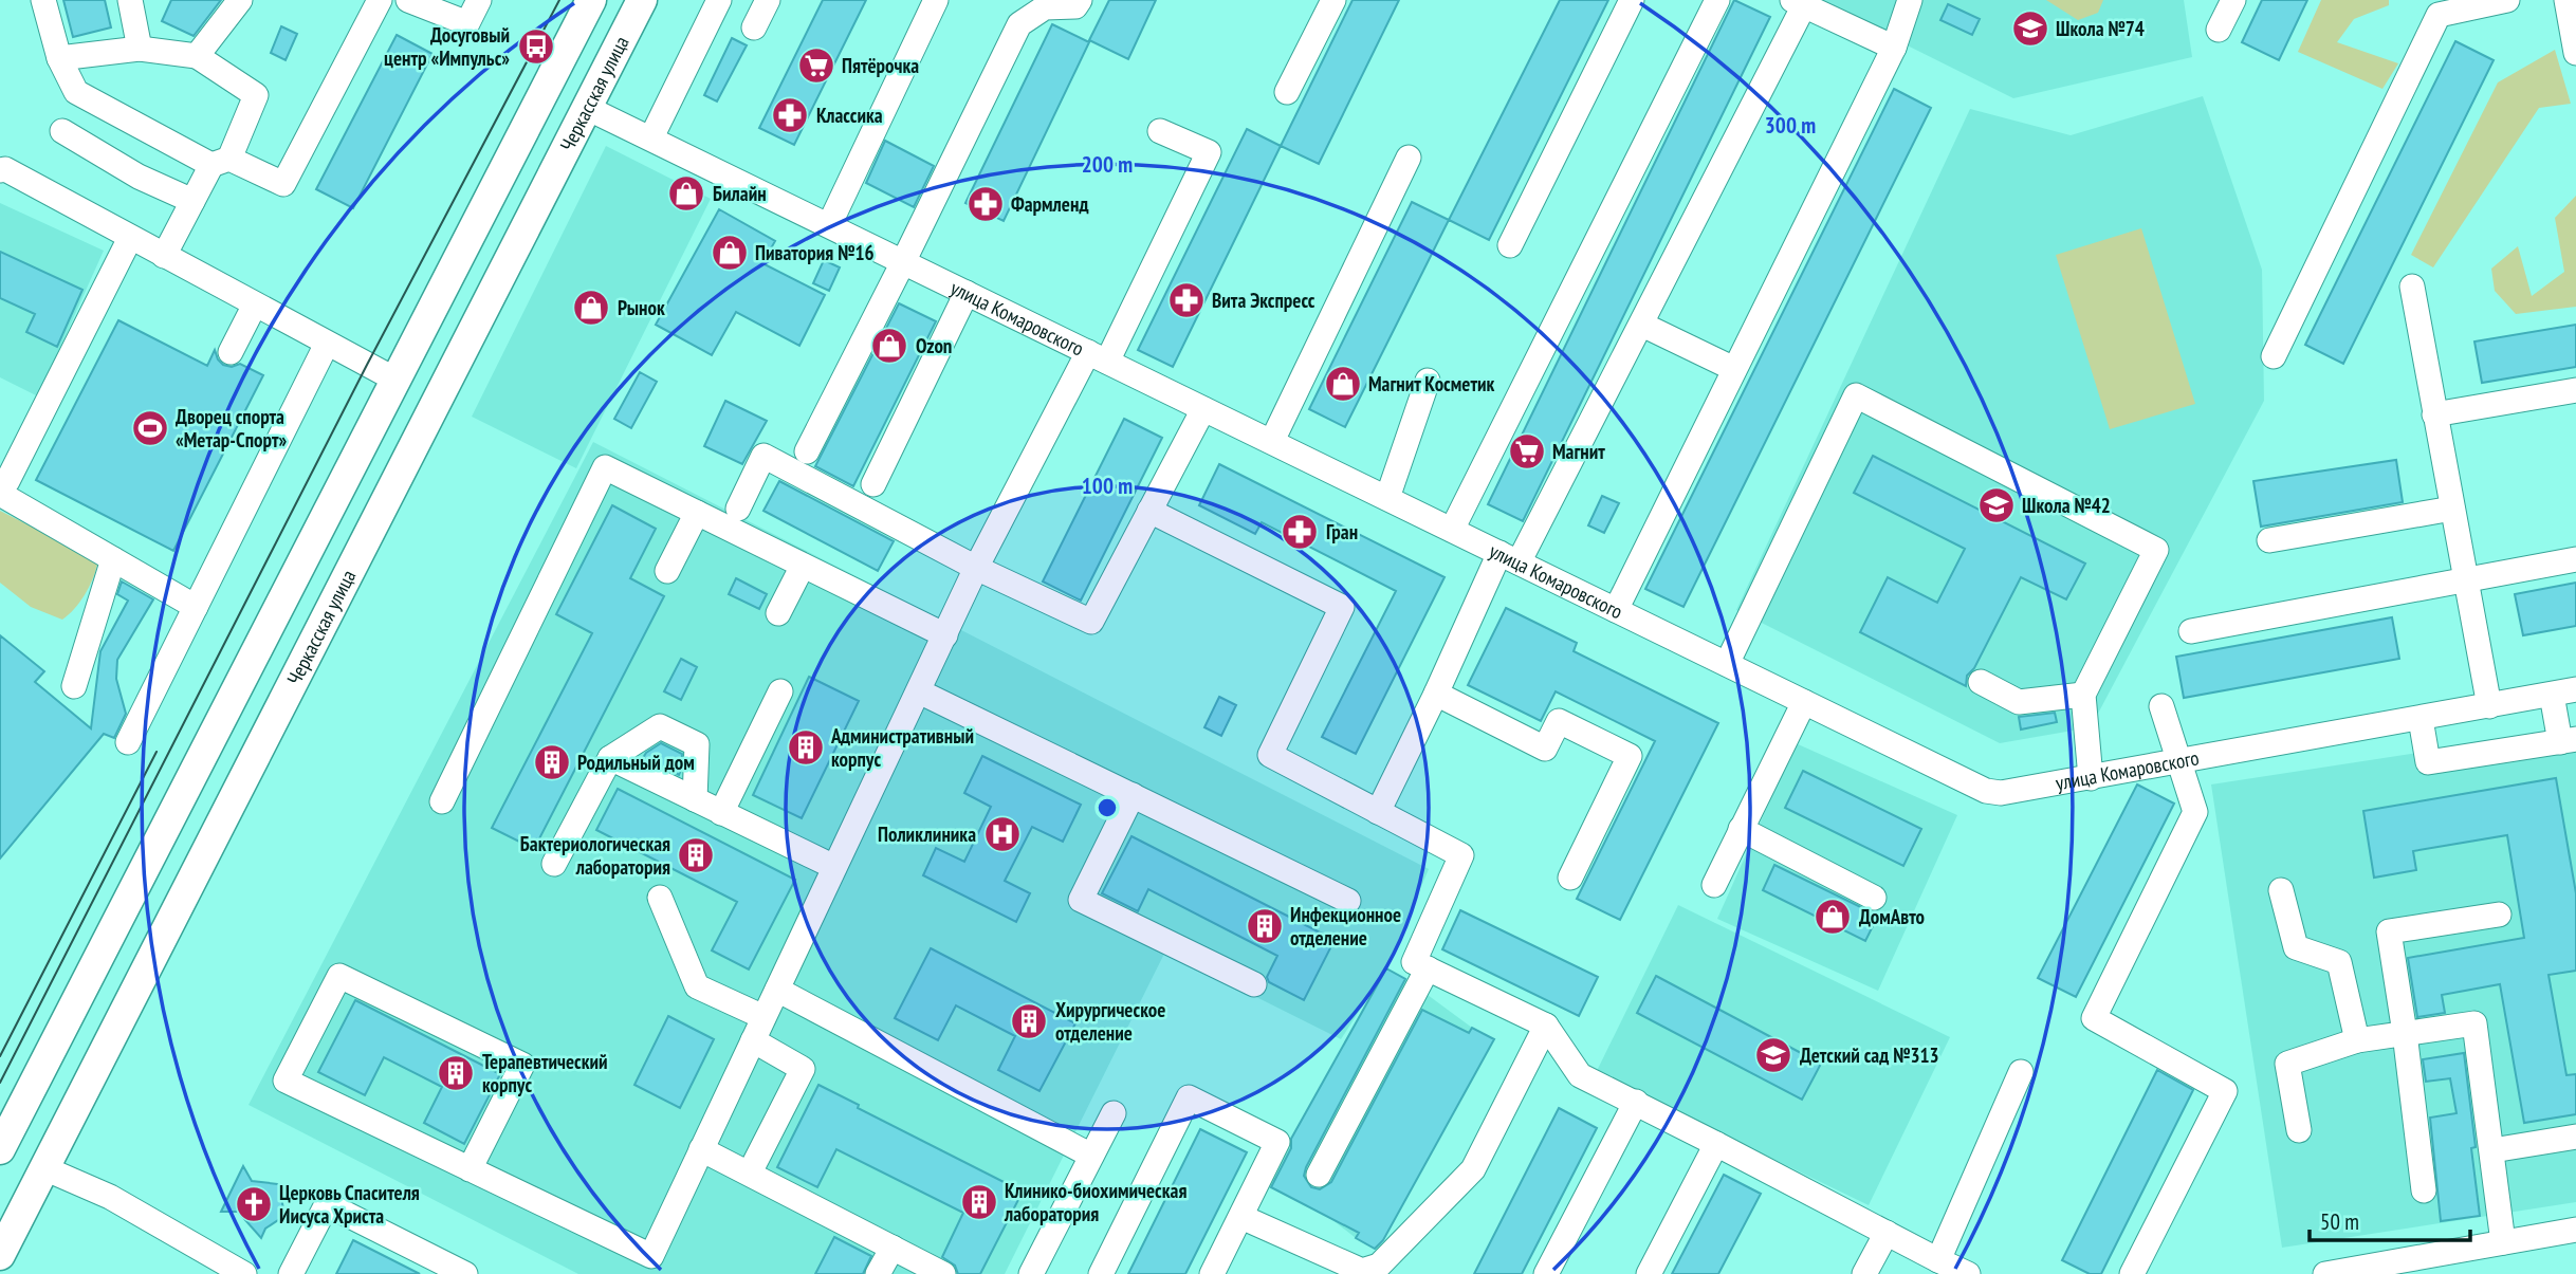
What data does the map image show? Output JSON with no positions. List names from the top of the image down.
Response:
{
  "streets": {
    "main road": ["Черкасская улица"],
    "street": ["улица Комаровского"]
  },
  "crossings": [
    ["Черкасская улица", "улица Комаровского"]
  ],
  "places": {
    "school or university": ["Школа №74", "Школа №42", "Детский сад №313"],
    "bus stop": ["Досуговый центр «Импульс»"],
    "supermarket": ["Пятёрочка", "Магнит"],
    "pharmacy": [
      "Классика",
      "Фармленд",
      "Вита Экспресс",
      "Гран"
    ],
    "shop": [
      "Билайн",
      "Пиватория №16",
      "Рынок",
      "Ozon",
      "Магнит Косметик",
      "ДомАвто"
    ],
    "sports": ["Дворец спорта «Метар-Спорт»"],
    "building": [
      "Административный корпус",
      "Родильный дом",
      "Бактериологическая лаборатория",
      "Инфекционное отделение",
      "Хирургическое отделение",
      "Терапевтический корпус",
      "Клинико-биохимическая лаборатория"
    ],
    "hospital": ["Поликлиника"],
    "church": ["Церковь Спасителя Иисуса Христа"]
  },
  "scale_bar": "50 m",
  "rings": ["300 m", "200 m", "100 m"]
}
